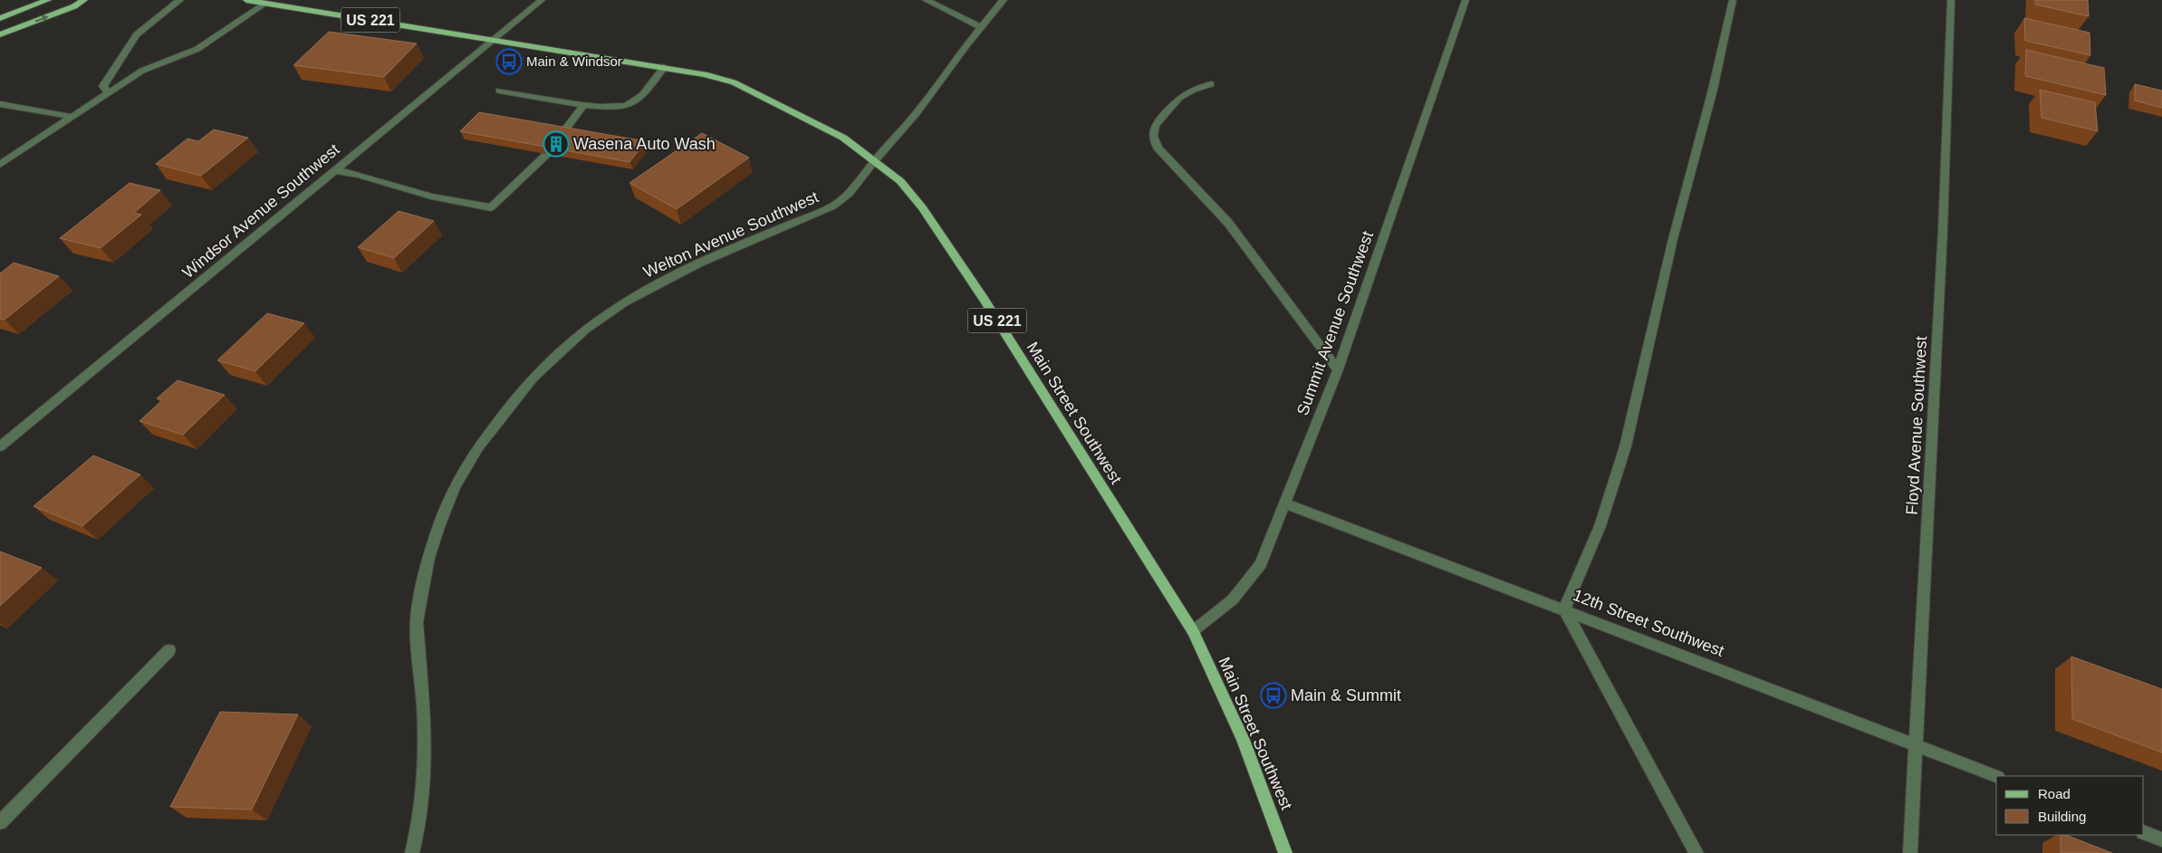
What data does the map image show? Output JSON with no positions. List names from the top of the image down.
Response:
{
  "streets": {
    "main road": ["US 221", "Main Street Southwest"],
    "street": [
      "Windsor Avenue Southwest",
      "Welton Avenue Southwest",
      "Summit Avenue Southwest",
      "Floyd Avenue Southwest",
      "12th Street Southwest"
    ]
  },
  "crossings": [
    ["Windsor Avenue Southwest", "Main Street Southwest"],
    ["Welton Avenue Southwest", "Main Street Southwest"],
    ["Summit Avenue Southwest", "Main Street Southwest"],
    ["Summit Avenue Southwest", "12th Street Southwest"],
    ["Floyd Avenue Southwest", "12th Street Southwest"]
  ],
  "places": {
    "bus stop": ["Main & Windsor", "Main & Summit"],
    "building": ["Wasena Auto Wash"]
  },
  "legend": ["Road", "Building"]
}
